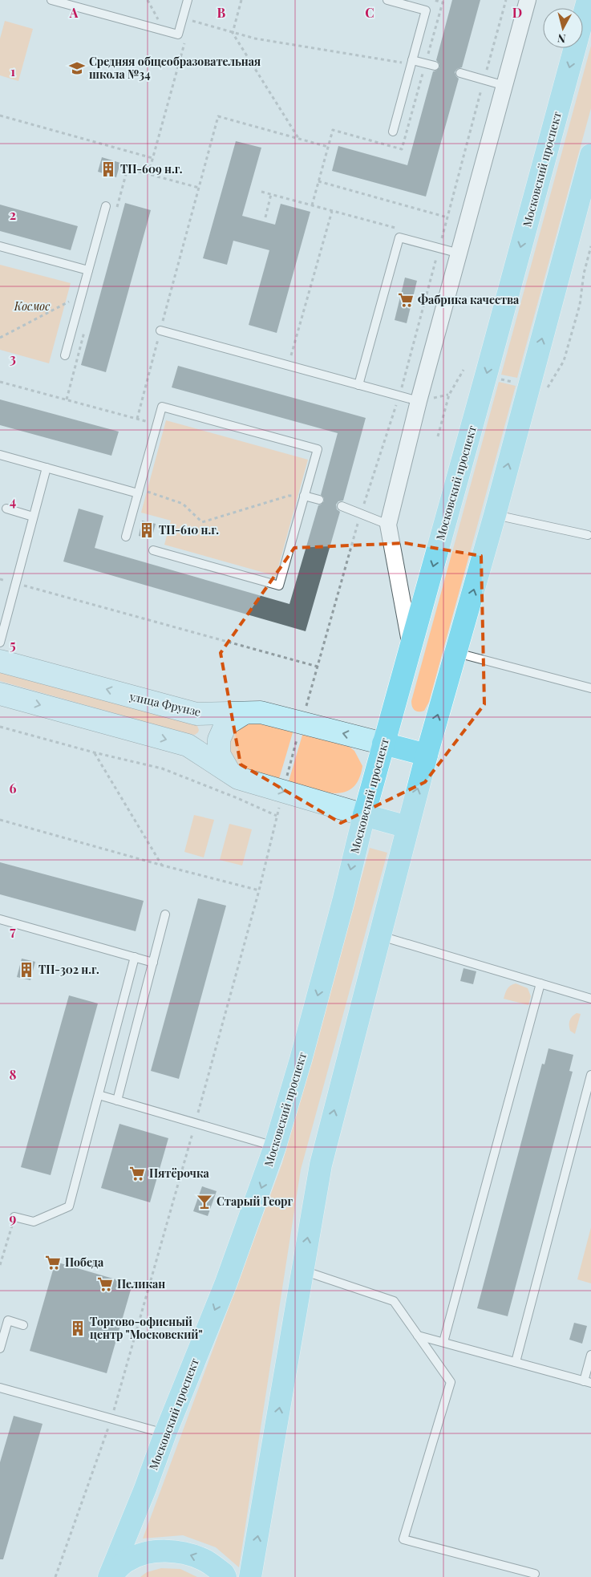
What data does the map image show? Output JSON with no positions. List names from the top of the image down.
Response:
{
  "streets": {
    "main road": ["Московский проспект", "улица Фрунзе"]
  },
  "crossings": [
    ["Московский проспект", "улица Фрунзе"]
  ],
  "parks": ["Космос"],
  "places": {
    "school or university": ["Средняя общеобразовательная школа №34"],
    "building": [
      "ТП-609 н.г.",
      "ТП-610 н.г.",
      "ТП-302 н.г.",
      "Торгово-офисный центр \"Московский\""
    ],
    "supermarket": [
      "Фабрика качества",
      "Пятёрочка",
      "Победа",
      "Пеликан"
    ],
    "bar": ["Старый Георг"]
  },
  "north": "bottom",
  "grid": {
    "columns": [
      "A",
      "B",
      "C",
      "D"
    ],
    "rows": [
      "1",
      "2",
      "3",
      "4",
      "5",
      "6",
      "7",
      "8",
      "9"
    ]
  }
}
